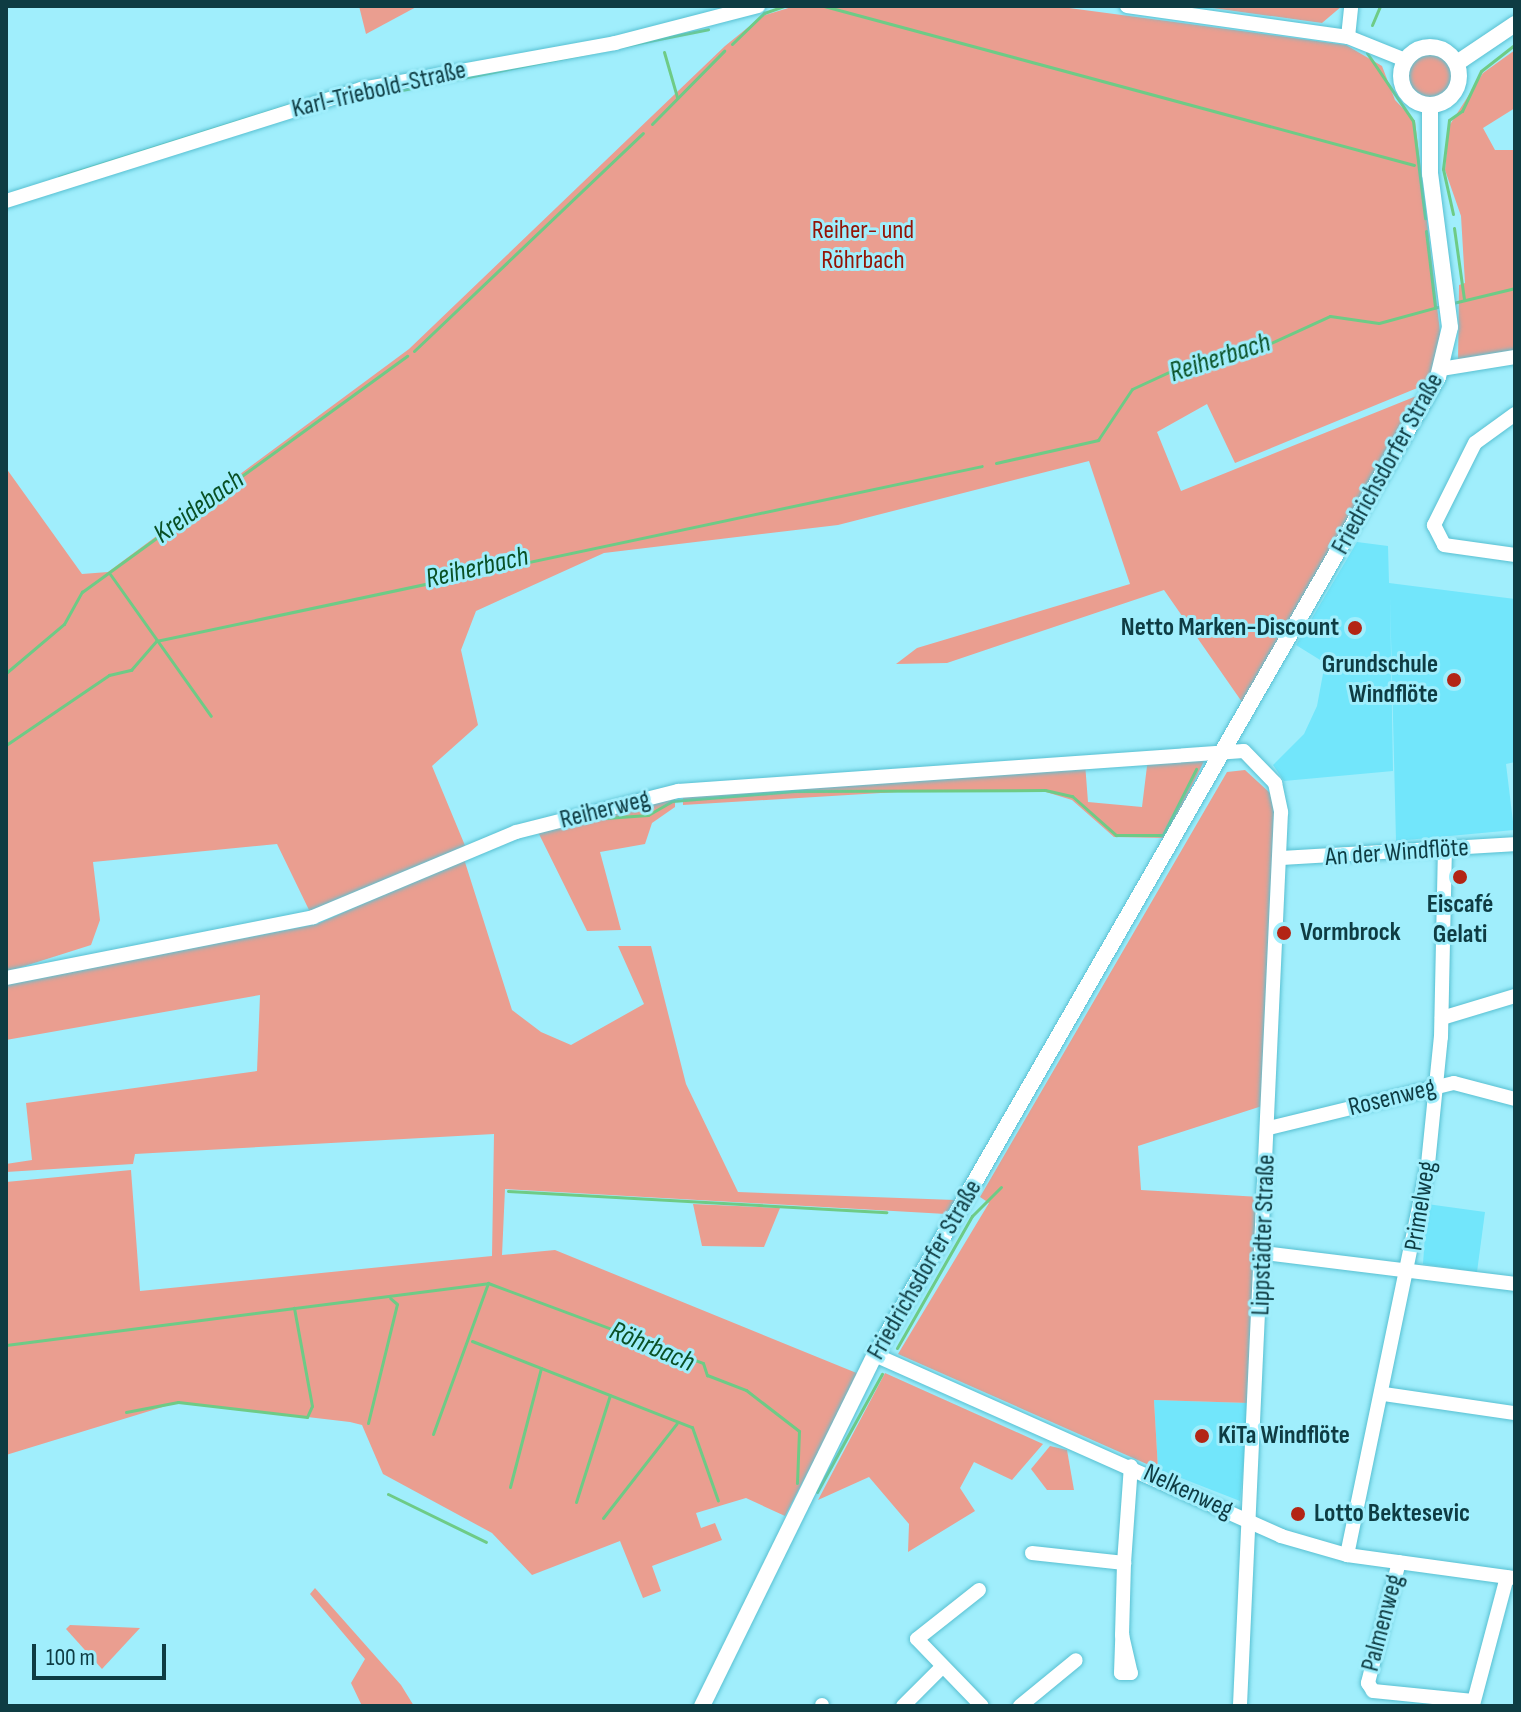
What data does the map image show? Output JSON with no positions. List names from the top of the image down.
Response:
{
  "streets": {
    "main road": ["Friedrichsdorfer Straße"],
    "street": [
      "Karl-Triebold-Straße",
      "Reiherweg",
      "An der Windflöte",
      "Rosenweg",
      "Primelweg",
      "Lippstädter Straße",
      "Nelkenweg",
      "Palmenweg"
    ]
  },
  "crossings": [
    ["Friedrichsdorfer Straße", "Reiherweg"],
    ["Friedrichsdorfer Straße", "Lippstädter Straße"],
    ["Friedrichsdorfer Straße", "Nelkenweg"],
    ["Reiherweg", "Lippstädter Straße"],
    ["An der Windflöte", "Primelweg"],
    ["An der Windflöte", "Lippstädter Straße"],
    ["Rosenweg", "Primelweg"],
    ["Rosenweg", "Lippstädter Straße"],
    ["Primelweg", "Nelkenweg"],
    ["Lippstädter Straße", "Nelkenweg"],
    ["Nelkenweg", "Palmenweg"]
  ],
  "water": ["Reiherbach", "Kreidebach", "Röhrbach"],
  "parks": ["Reiher- und Röhrbach"],
  "places": [
    "Netto Marken-Discount",
    "Grundschule Windflöte",
    "Eiscafé Gelati",
    "Vormbrock",
    "KiTa Windflöte",
    "Lotto Bektesevic"
  ],
  "scale_bar": "100 m"
}
